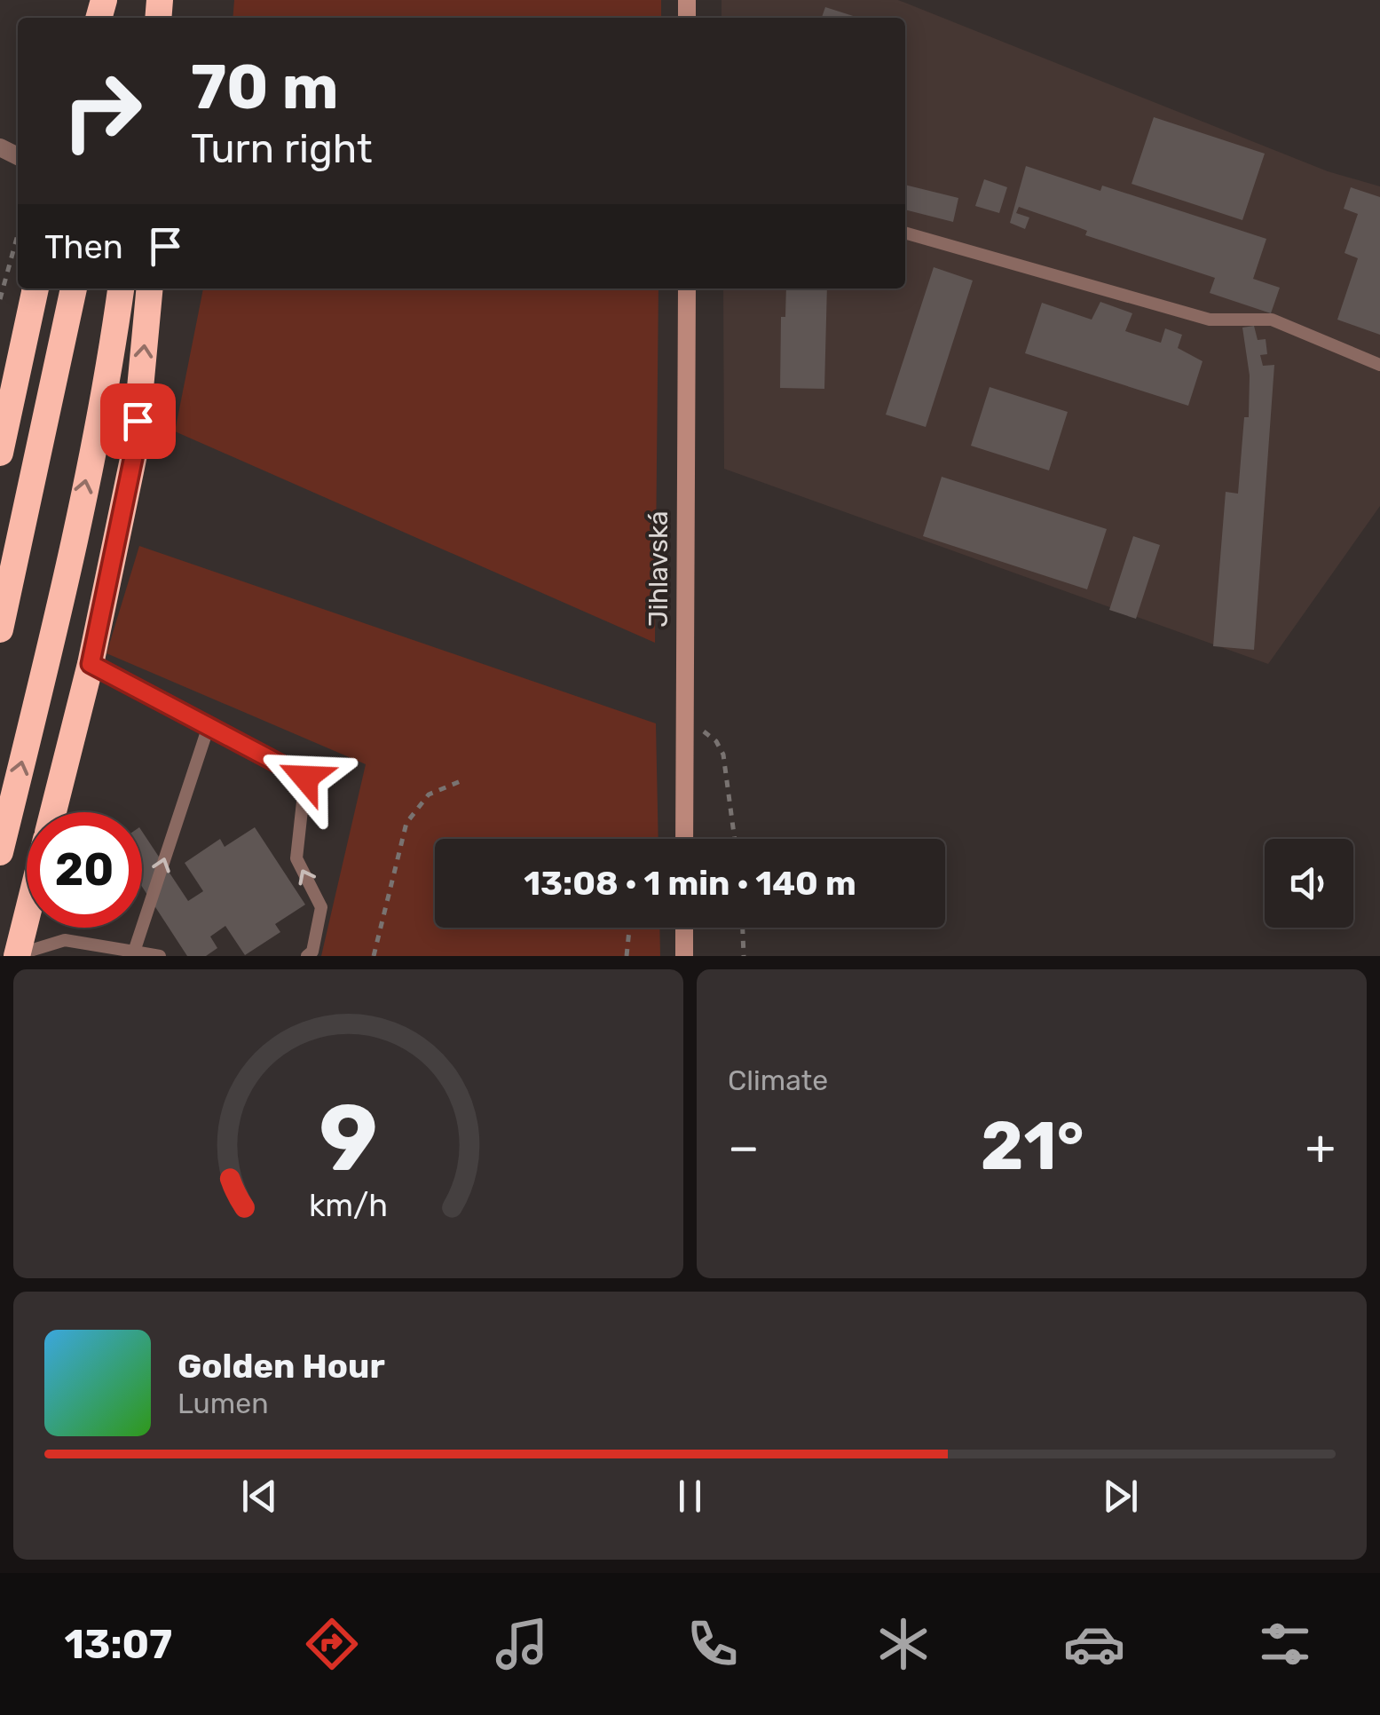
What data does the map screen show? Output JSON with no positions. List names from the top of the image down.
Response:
{
  "streets": {
    "main road": ["Jihlavská"]
  },
  "page": {
    "turn": ["70 m", "Turn right"],
    "then": "Then",
    "limit": "20",
    "trip": "13:08 · 1 min · 140 m",
    "tile": "Climate",
    "heat": ["−", "21°", "+"],
    "song": ["Golden Hour", "Lumen"],
    "tabs": "13:07",
    "gauge": ["9", "km/h"]
  }
}
